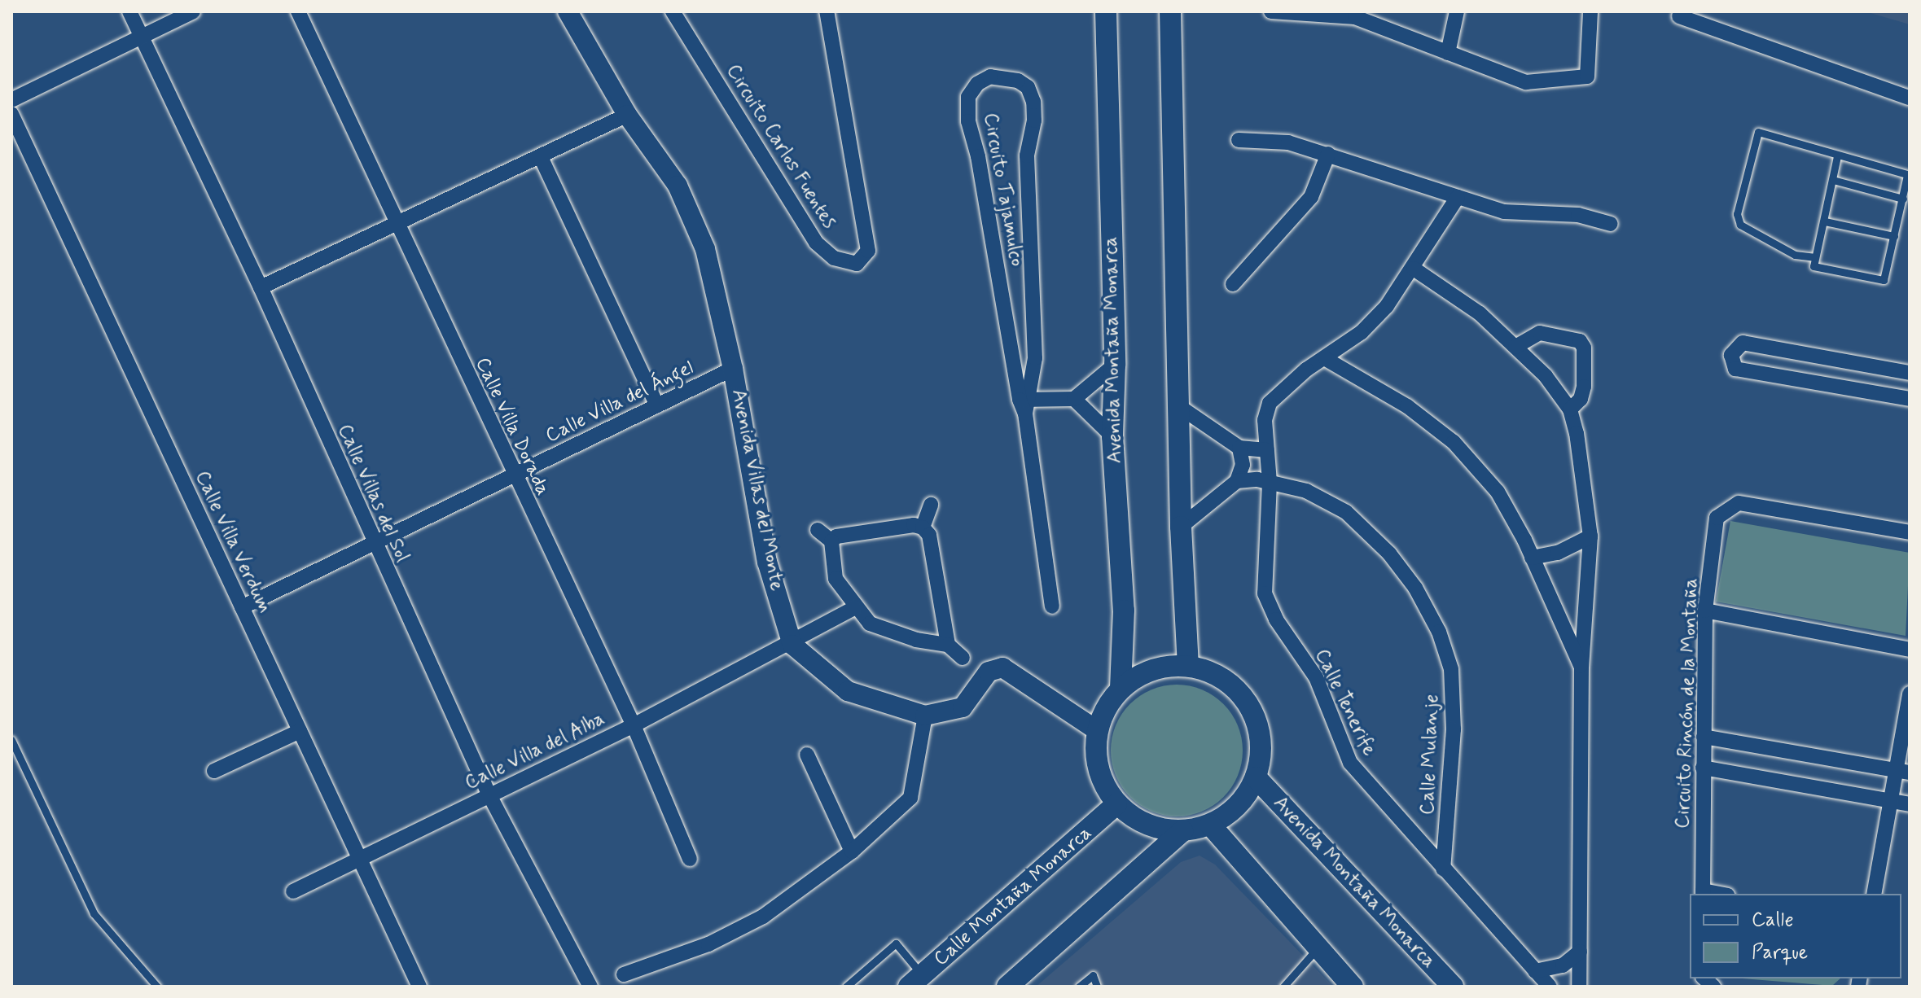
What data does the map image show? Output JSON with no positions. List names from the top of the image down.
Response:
{
  "streets": {
    "main road": ["Avenida Montaña Monarca", "Calle Montaña Monarca"],
    "street": [
      "Circuito Carlos Fuentes",
      "Circuito Tajamulco",
      "Calle Villa del Ángel",
      "Calle Villa Dorada",
      "Avenida Villas del Monte",
      "Calle Villas del Sol",
      "Calle Villa Verdum",
      "Calle Tenerife",
      "Circuito Rincón de la Montaña",
      "Calle Villa del Alba",
      "Calle Mulanje"
    ]
  },
  "crossings": [
    ["Avenida Montaña Monarca", "Calle Montaña Monarca"],
    ["Calle Villa del Ángel", "Calle Villa Dorada"],
    ["Calle Villa del Ángel", "Avenida Villas del Monte"],
    ["Calle Villa del Ángel", "Calle Villas del Sol"],
    ["Calle Villa del Ángel", "Calle Villa Verdum"],
    ["Calle Villa Dorada", "Calle Villa del Alba"],
    ["Avenida Villas del Monte", "Calle Villa del Alba"],
    ["Calle Villas del Sol", "Calle Villa del Alba"],
    ["Calle Villa Verdum", "Calle Villa del Alba"],
    ["Calle Tenerife", "Calle Mulanje"]
  ],
  "legend": ["Calle", "Parque"]
}
